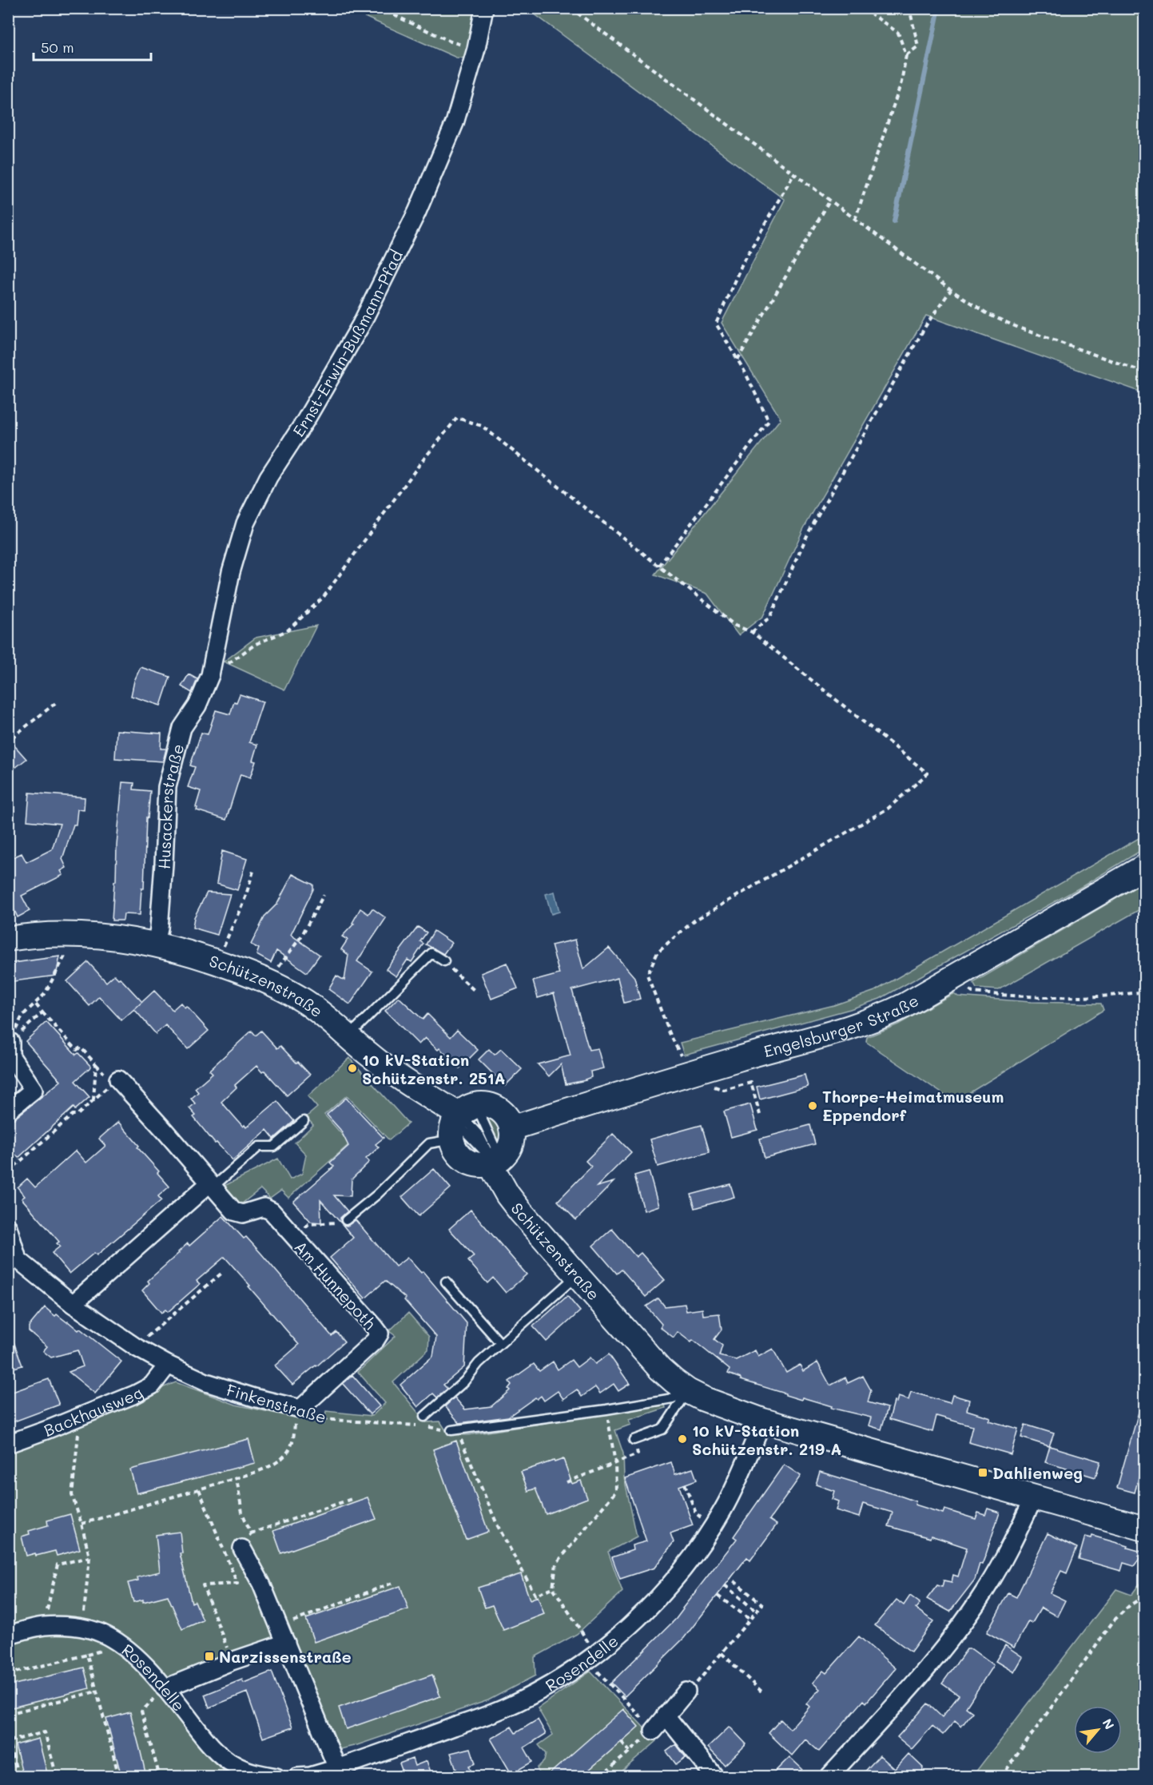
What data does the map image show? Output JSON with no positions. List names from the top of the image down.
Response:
{
  "streets": {
    "street": [
      "Ernst-Erwin-Bußmann-Pfad",
      "Husackerstraße",
      "Schützenstraße",
      "Engelsburger Straße",
      "Am Hunnepoth",
      "Finkenstraße",
      "Backhausweg",
      "Rosendelle"
    ]
  },
  "crossings": [
    ["Ernst-Erwin-Bußmann-Pfad", "Husackerstraße"],
    ["Husackerstraße", "Schützenstraße"],
    ["Schützenstraße", "Rosendelle"],
    ["Am Hunnepoth", "Finkenstraße"],
    ["Finkenstraße", "Backhausweg"]
  ],
  "places": {
    "other": ["10 kV-Station Schützenstr. 251A", "Thorpe-Heimatmuseum Eppendorf", "10 kV-Station Schützenstr. 219 A"],
    "transit": ["Dahlienweg", "Narzissenstraße"]
  },
  "scale_bar": "50 m",
  "north": "top right"
}
